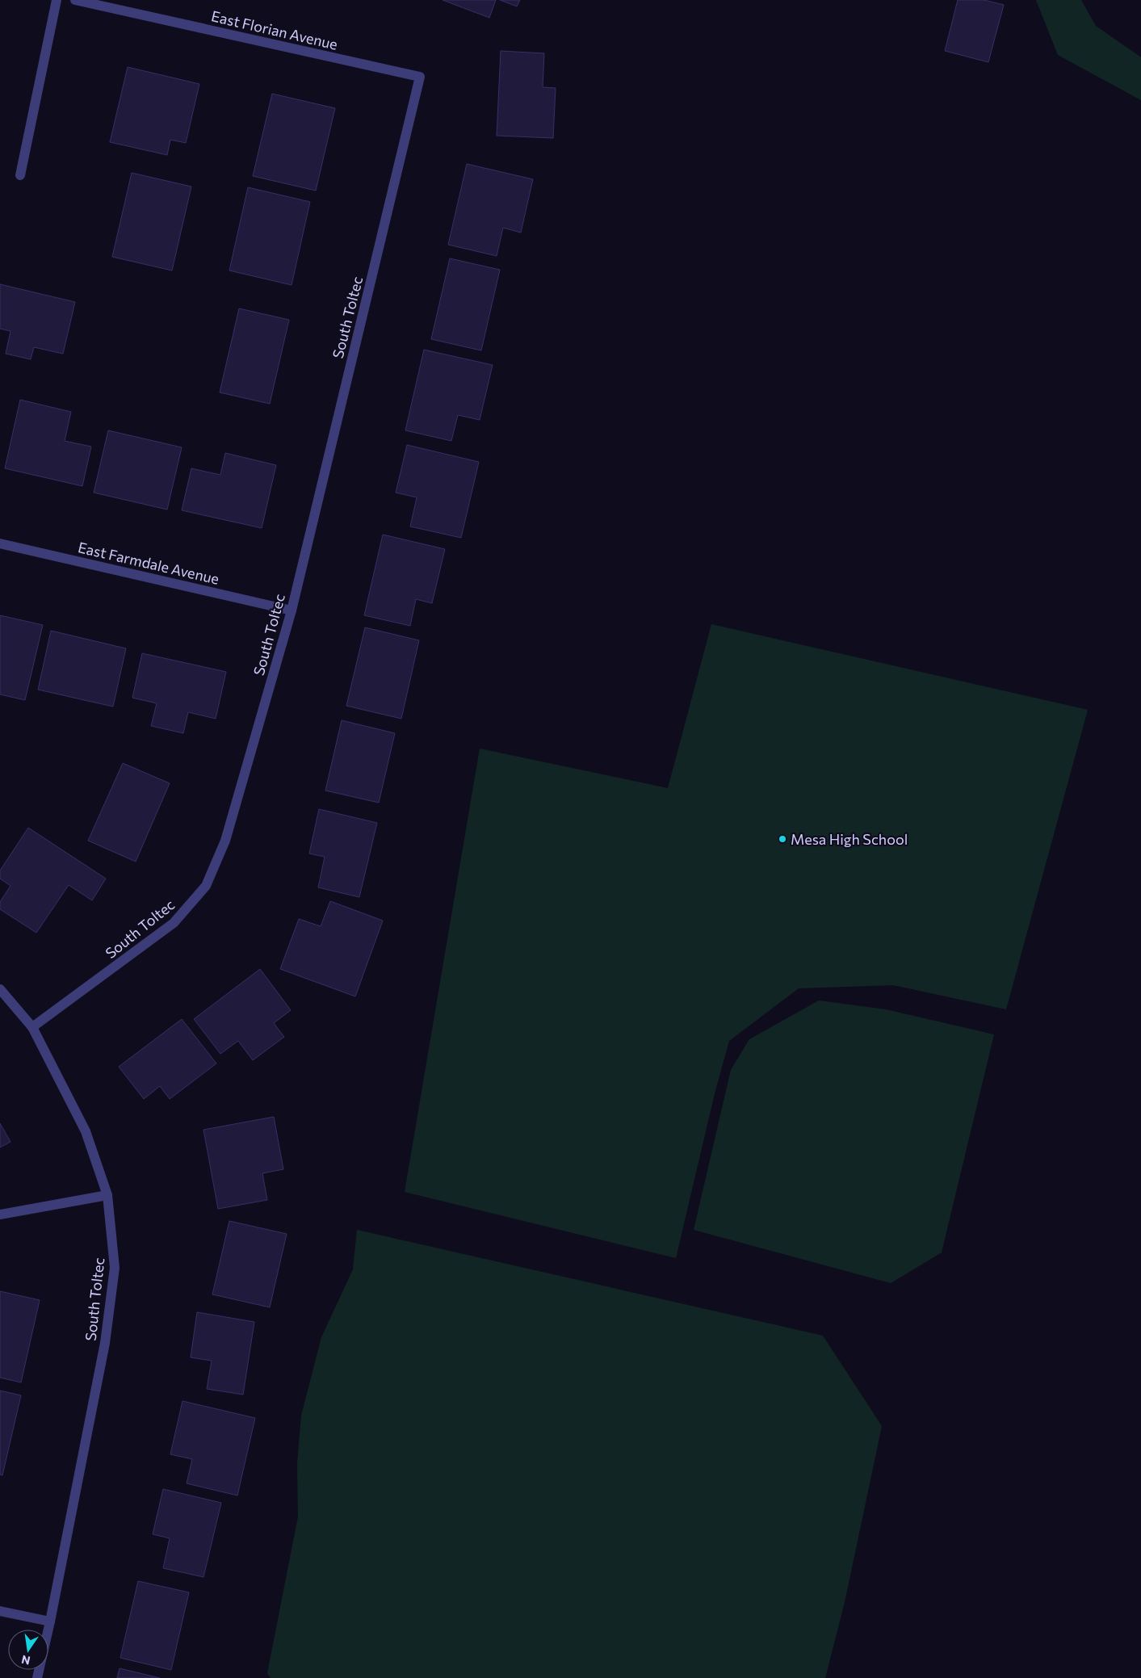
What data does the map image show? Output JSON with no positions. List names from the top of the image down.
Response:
{
  "streets": {
    "street": ["East Florian Avenue", "South Toltec", "East Farmdale Avenue"]
  },
  "crossings": [
    ["East Florian Avenue", "South Toltec"],
    ["South Toltec", "East Farmdale Avenue"]
  ],
  "places": ["Mesa High School"],
  "north": "bottom"
}
